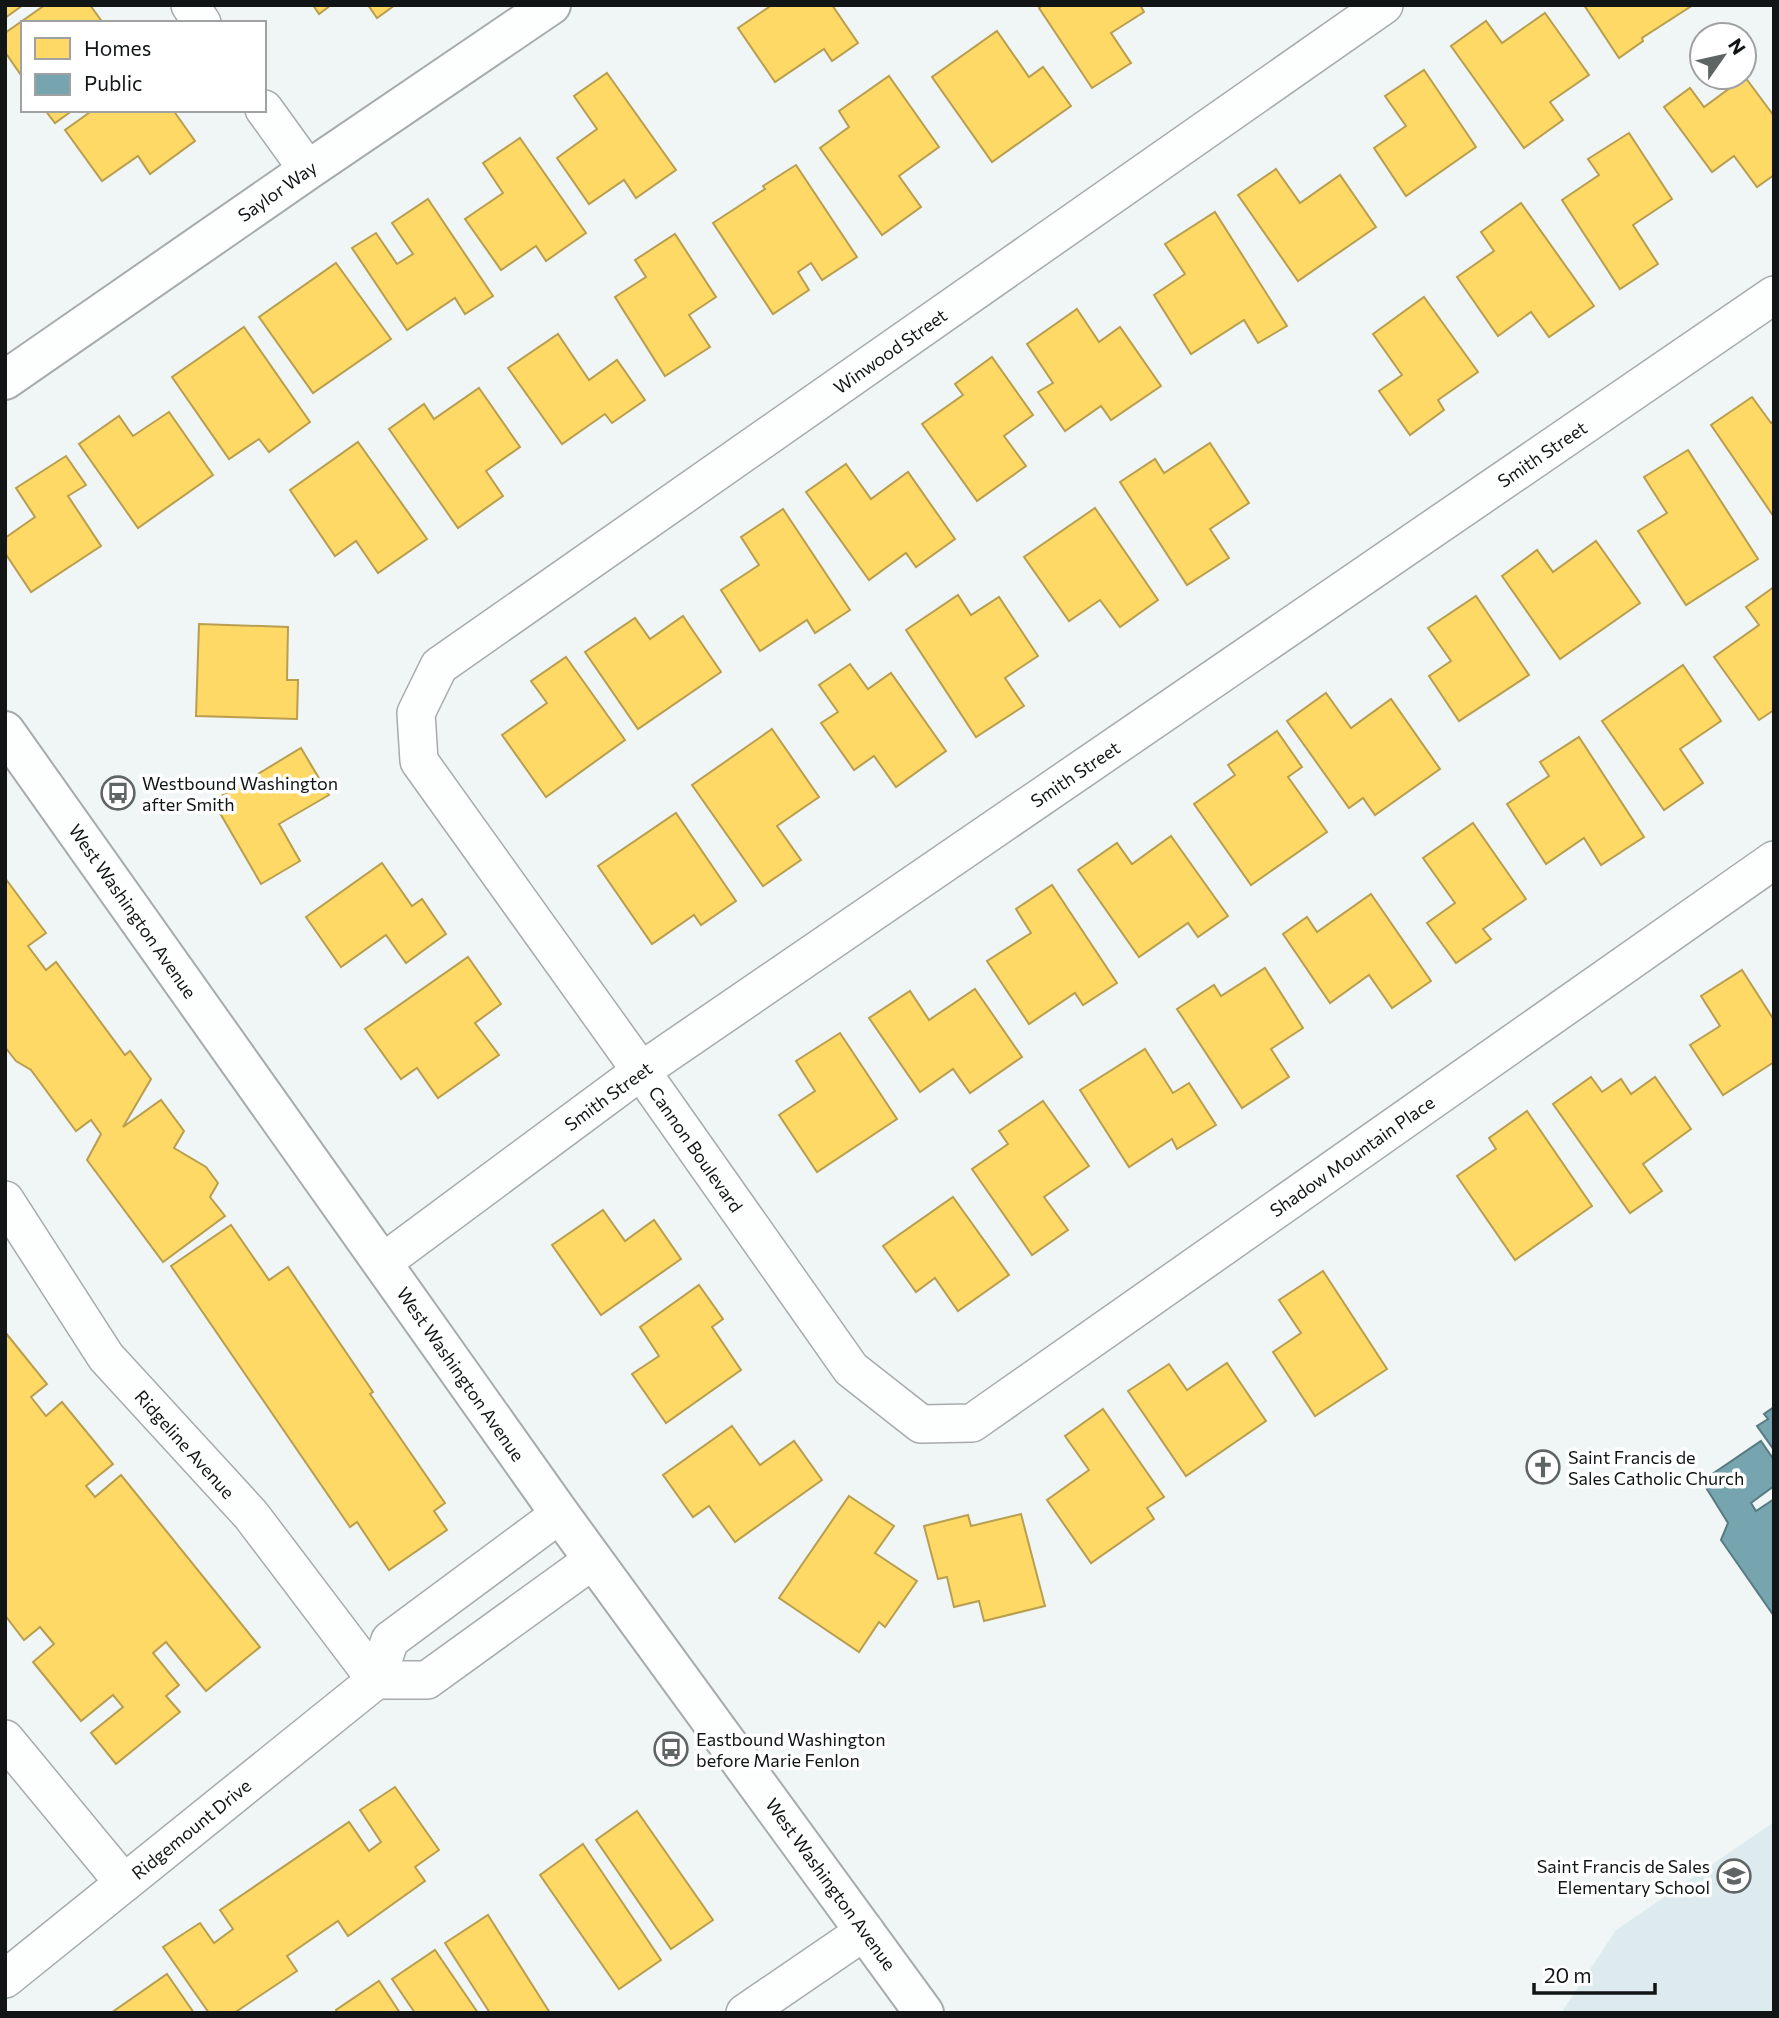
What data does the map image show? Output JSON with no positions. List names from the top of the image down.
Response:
{
  "streets": {
    "main road": ["Saylor Way", "West Washington Avenue"],
    "street": [
      "Winwood Street",
      "Smith Street",
      "Cannon Boulevard",
      "Shadow Mountain Place",
      "Ridgeline Avenue",
      "Ridgemount Drive"
    ]
  },
  "crossings": [
    ["Winwood Street", "Cannon Boulevard"],
    ["Smith Street", "West Washington Avenue"],
    ["Smith Street", "Cannon Boulevard"],
    ["Cannon Boulevard", "Shadow Mountain Place"],
    ["Ridgeline Avenue", "Ridgemount Drive"]
  ],
  "places": {
    "bus stop": ["Westbound Washington after Smith", "Eastbound Washington before Marie Fenlon"],
    "church": ["Saint Francis de Sales Catholic Church"],
    "school or university": ["Saint Francis de Sales Elementary School"]
  },
  "legend": ["Homes", "Public"],
  "scale_bar": "20 m",
  "north": "top right"
}
